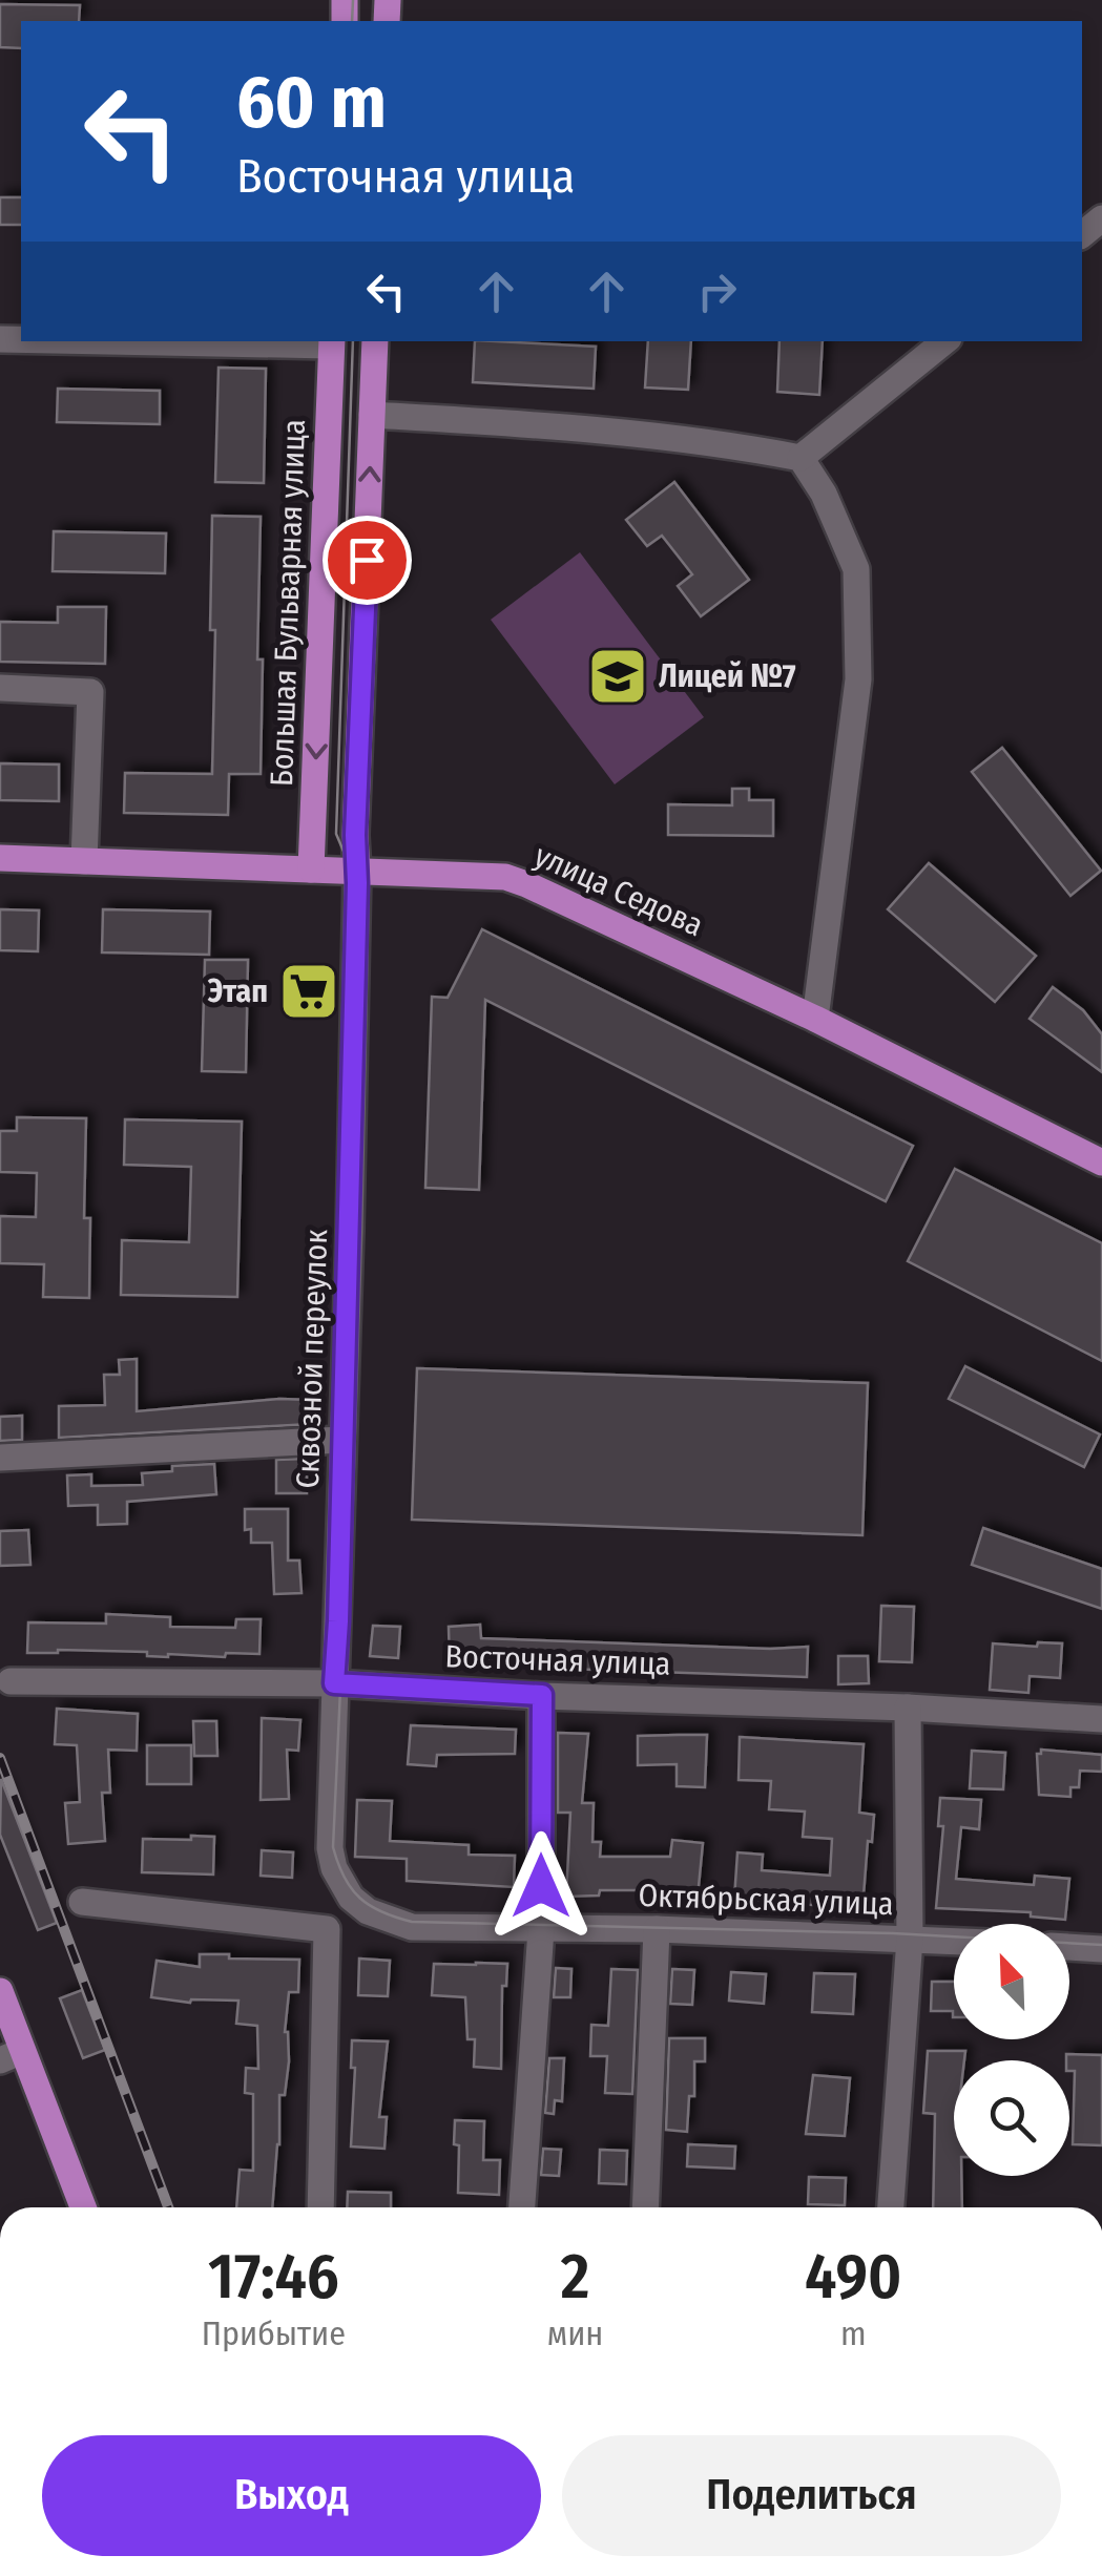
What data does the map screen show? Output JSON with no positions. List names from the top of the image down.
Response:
{
  "streets": {
    "main road": ["Большая Бульварная улица", "улица Седова"],
    "street": ["Сквозной переулок", "Восточная улица", "Октябрьская улица"]
  },
  "crossings": [
    ["Большая Бульварная улица", "улица Седова"],
    ["улица Седова", "Сквозной переулок"],
    ["Сквозной переулок", "Восточная улица"],
    ["Сквозной переулок", "Октябрьская улица"]
  ],
  "places": {
    "school or university": ["Лицей №7"],
    "supermarket": ["Этап"]
  },
  "north": "top left",
  "page": {
    "turn": ["60 m", "Восточная улица"],
    "eta": [
      "17:46",
      "Прибытие",
      "2",
      "мин",
      "490",
      "m"
    ],
    "buttons": ["Выход", "Поделиться"]
  }
}
